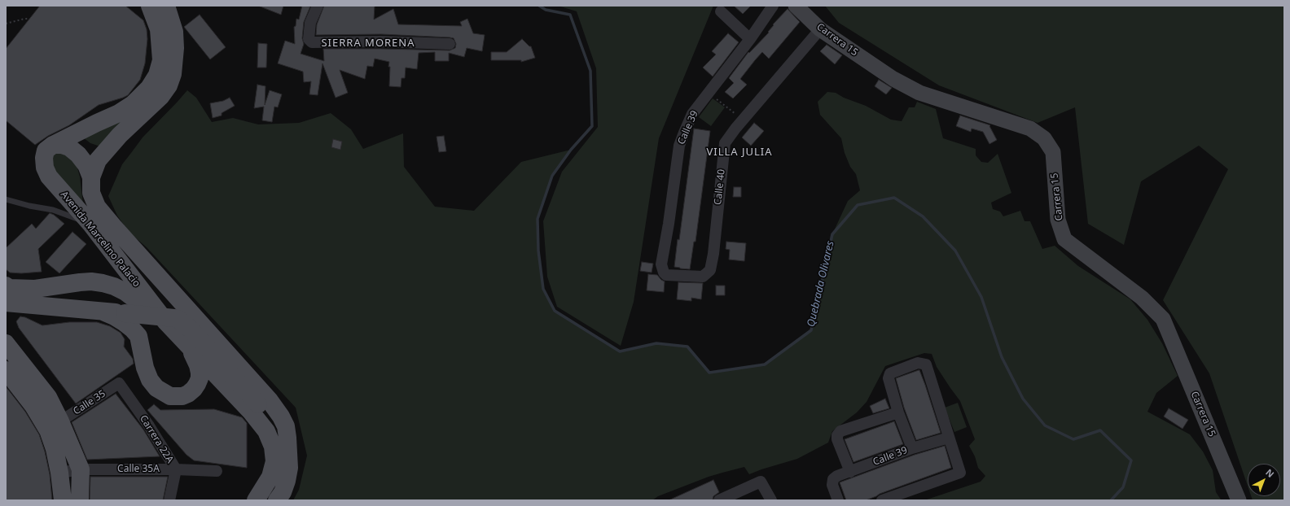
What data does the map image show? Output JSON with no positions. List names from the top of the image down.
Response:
{
  "streets": {
    "main road": ["Carrera 15", "Avenida Marcelino Palacio"],
    "street": [
      "Calle 39",
      "Calle 40",
      "Calle 35",
      "Carrera 22A",
      "Calle 35A"
    ]
  },
  "crossings": [
    ["Carrera 15", "Calle 40"],
    ["Calle 39", "Calle 40"],
    ["Calle 35", "Carrera 22A"],
    ["Carrera 22A", "Calle 35A"]
  ],
  "districts": ["SIERRA MORENA", "VILLA JULIA"],
  "water": ["Quebrada Olivares"],
  "north": "top right"
}
